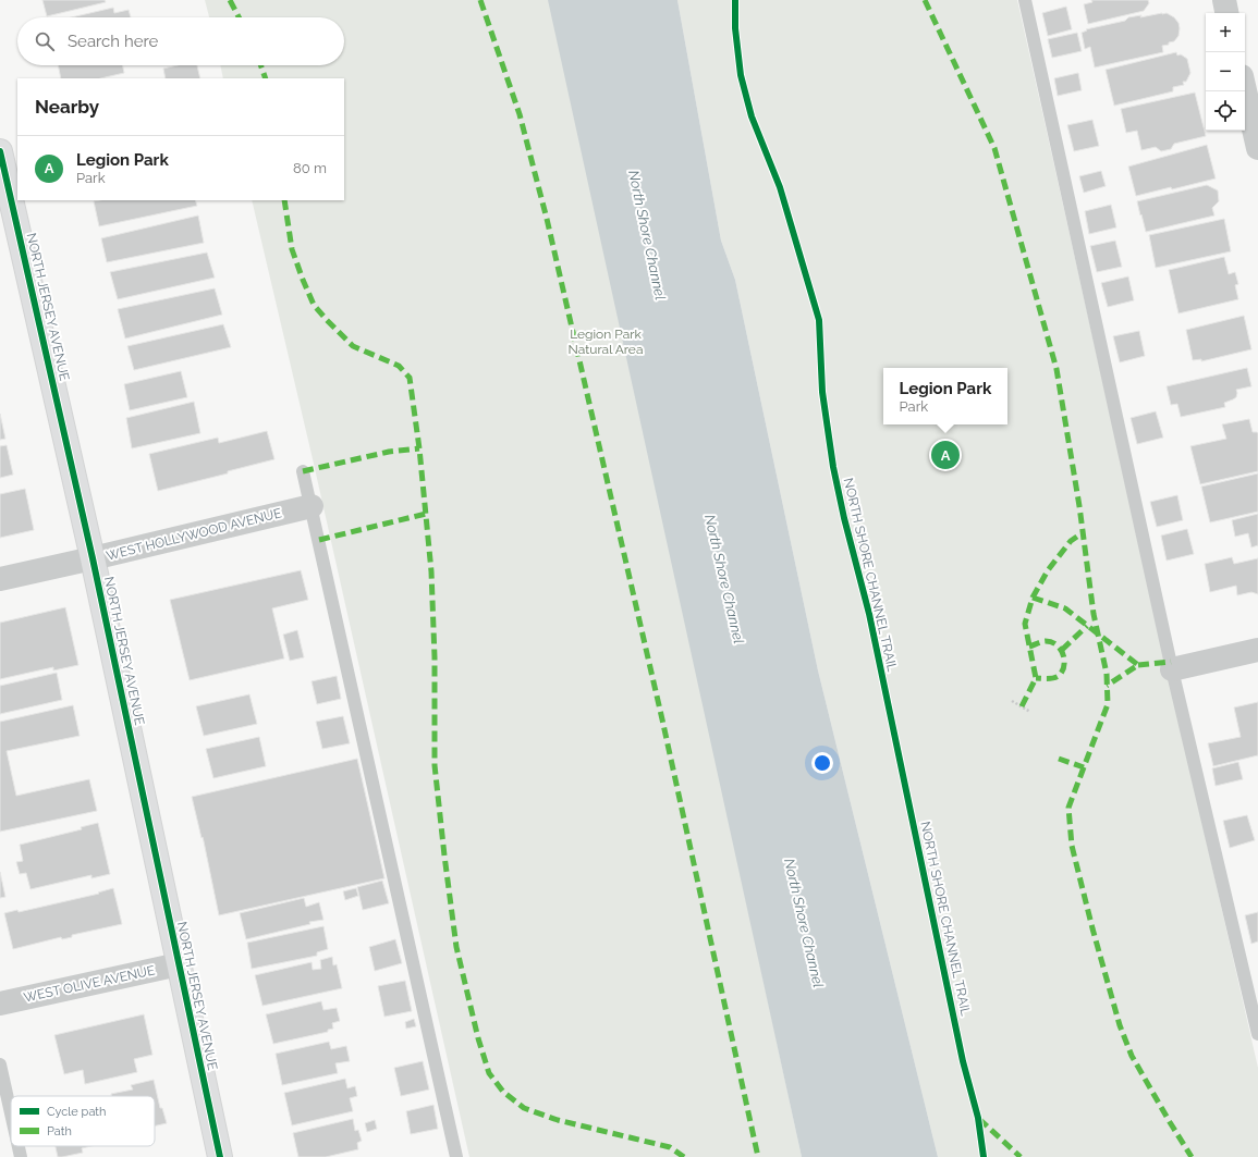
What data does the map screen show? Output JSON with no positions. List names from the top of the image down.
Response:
{
  "streets": {
    "main road": ["NORTH JERSEY AVENUE"],
    "street": ["WEST HOLLYWOOD AVENUE", "WEST OLIVE AVENUE"],
    "cycle path": ["NORTH SHORE CHANNEL TRAIL"]
  },
  "crossings": [
    ["NORTH JERSEY AVENUE", "WEST HOLLYWOOD AVENUE"],
    ["NORTH JERSEY AVENUE", "WEST OLIVE AVENUE"]
  ],
  "water": ["North Shore Channel"],
  "parks": ["Legion Park Natural Area"],
  "legend": ["Cycle path", "Path"],
  "page": {
    "map_buttons": ["+", "−"],
    "search": "Search here",
    "heading": "Nearby",
    "list": [
      {
        "mark": "A",
        "name": "Legion Park",
        "note": "Park",
        "value": "80 m"
      }
    ],
    "popup": ["Legion Park", "Park"],
    "pins": "A"
  }
}
